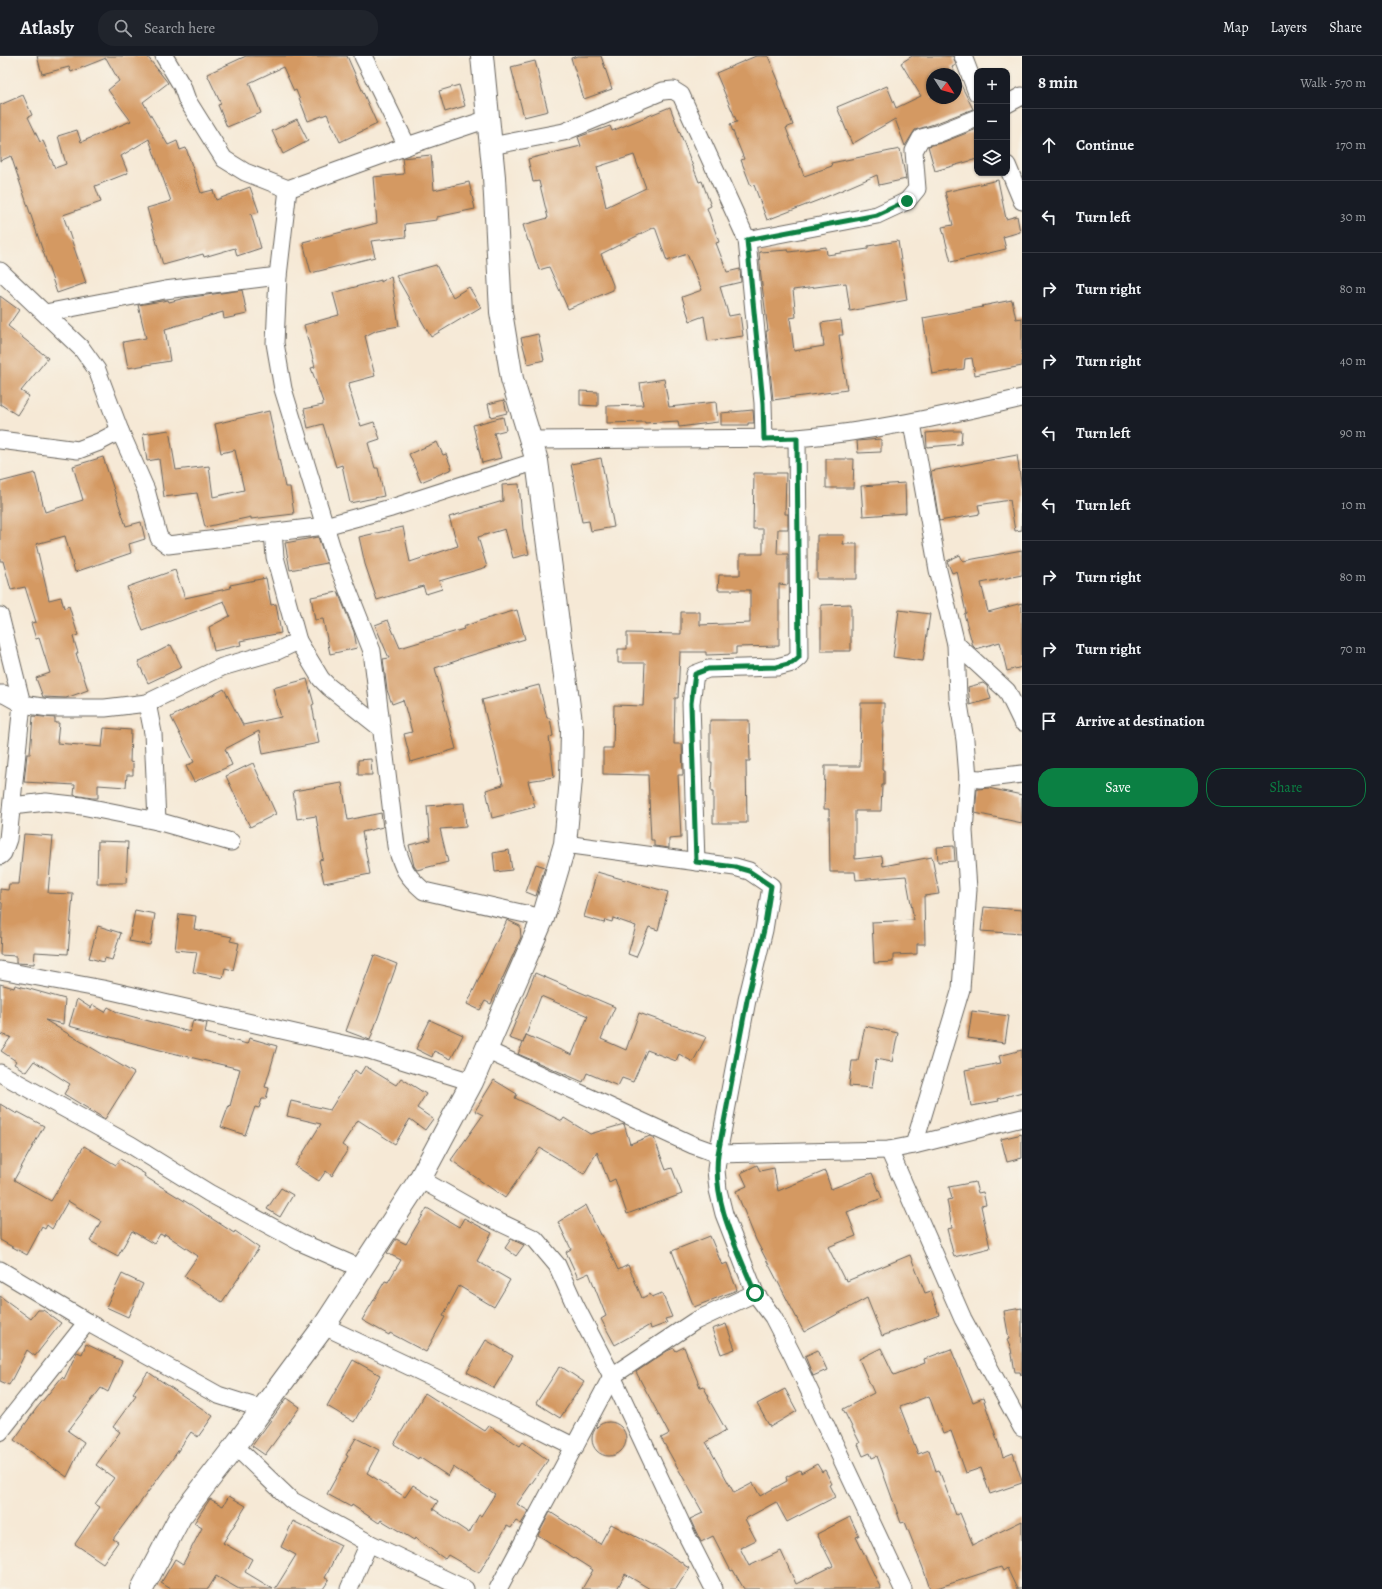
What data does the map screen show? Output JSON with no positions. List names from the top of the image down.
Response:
{
  "north": "bottom right",
  "page": {
    "header": "Atlasly",
    "search": "Search here",
    "nav": ["Map", "Layers", "Share"],
    "heading": ["8 min", "Walk · 570 m"],
    "map_buttons": ["+", "−"],
    "list": [
      ["Continue", "170 m"],
      ["Turn left", "30 m"],
      ["Turn right", "80 m"],
      ["Turn right", "40 m"],
      ["Turn left", "90 m"],
      ["Turn left", "10 m"],
      ["Turn right", "80 m"],
      ["Turn right", "70 m"],
      "Arrive at destination"
    ],
    "buttons": ["Save", "Share"]
  }
}
